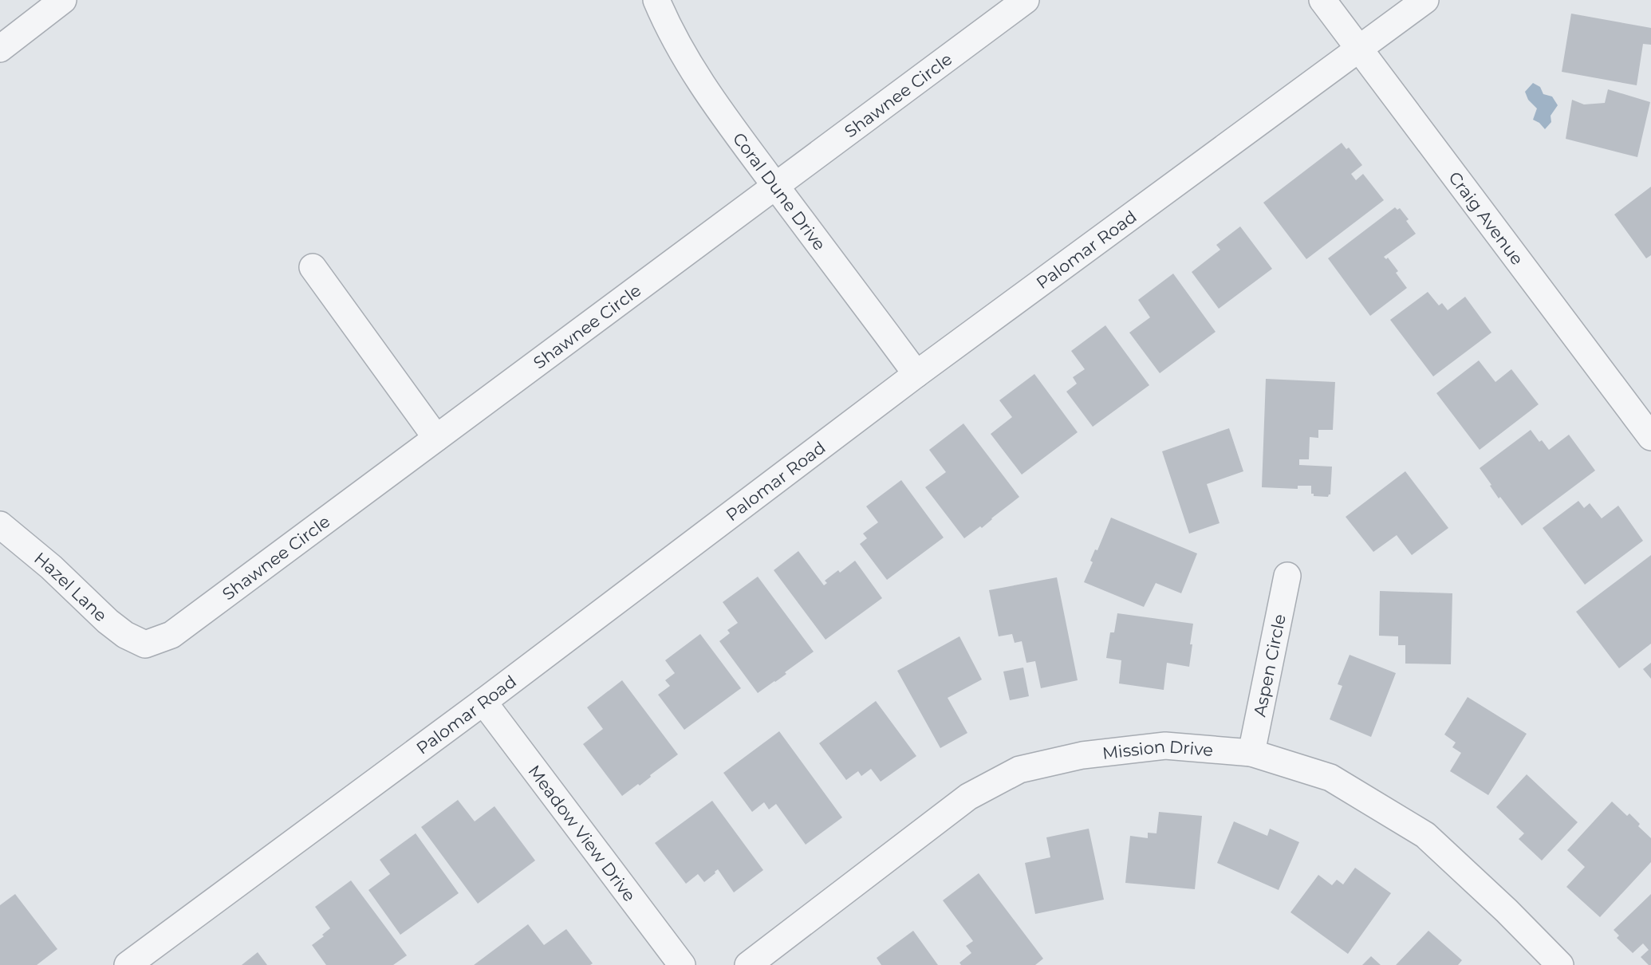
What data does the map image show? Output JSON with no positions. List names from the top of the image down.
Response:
{
  "streets": {
    "street": [
      "Shawnee Circle",
      "Coral Dune Drive",
      "Craig Avenue",
      "Palomar Road",
      "Hazel Lane",
      "Aspen Circle",
      "Mission Drive",
      "Meadow View Drive"
    ]
  },
  "crossings": [
    ["Shawnee Circle", "Coral Dune Drive"],
    ["Shawnee Circle", "Hazel Lane"],
    ["Coral Dune Drive", "Palomar Road"],
    ["Craig Avenue", "Palomar Road"],
    ["Palomar Road", "Meadow View Drive"],
    ["Aspen Circle", "Mission Drive"]
  ]
}
